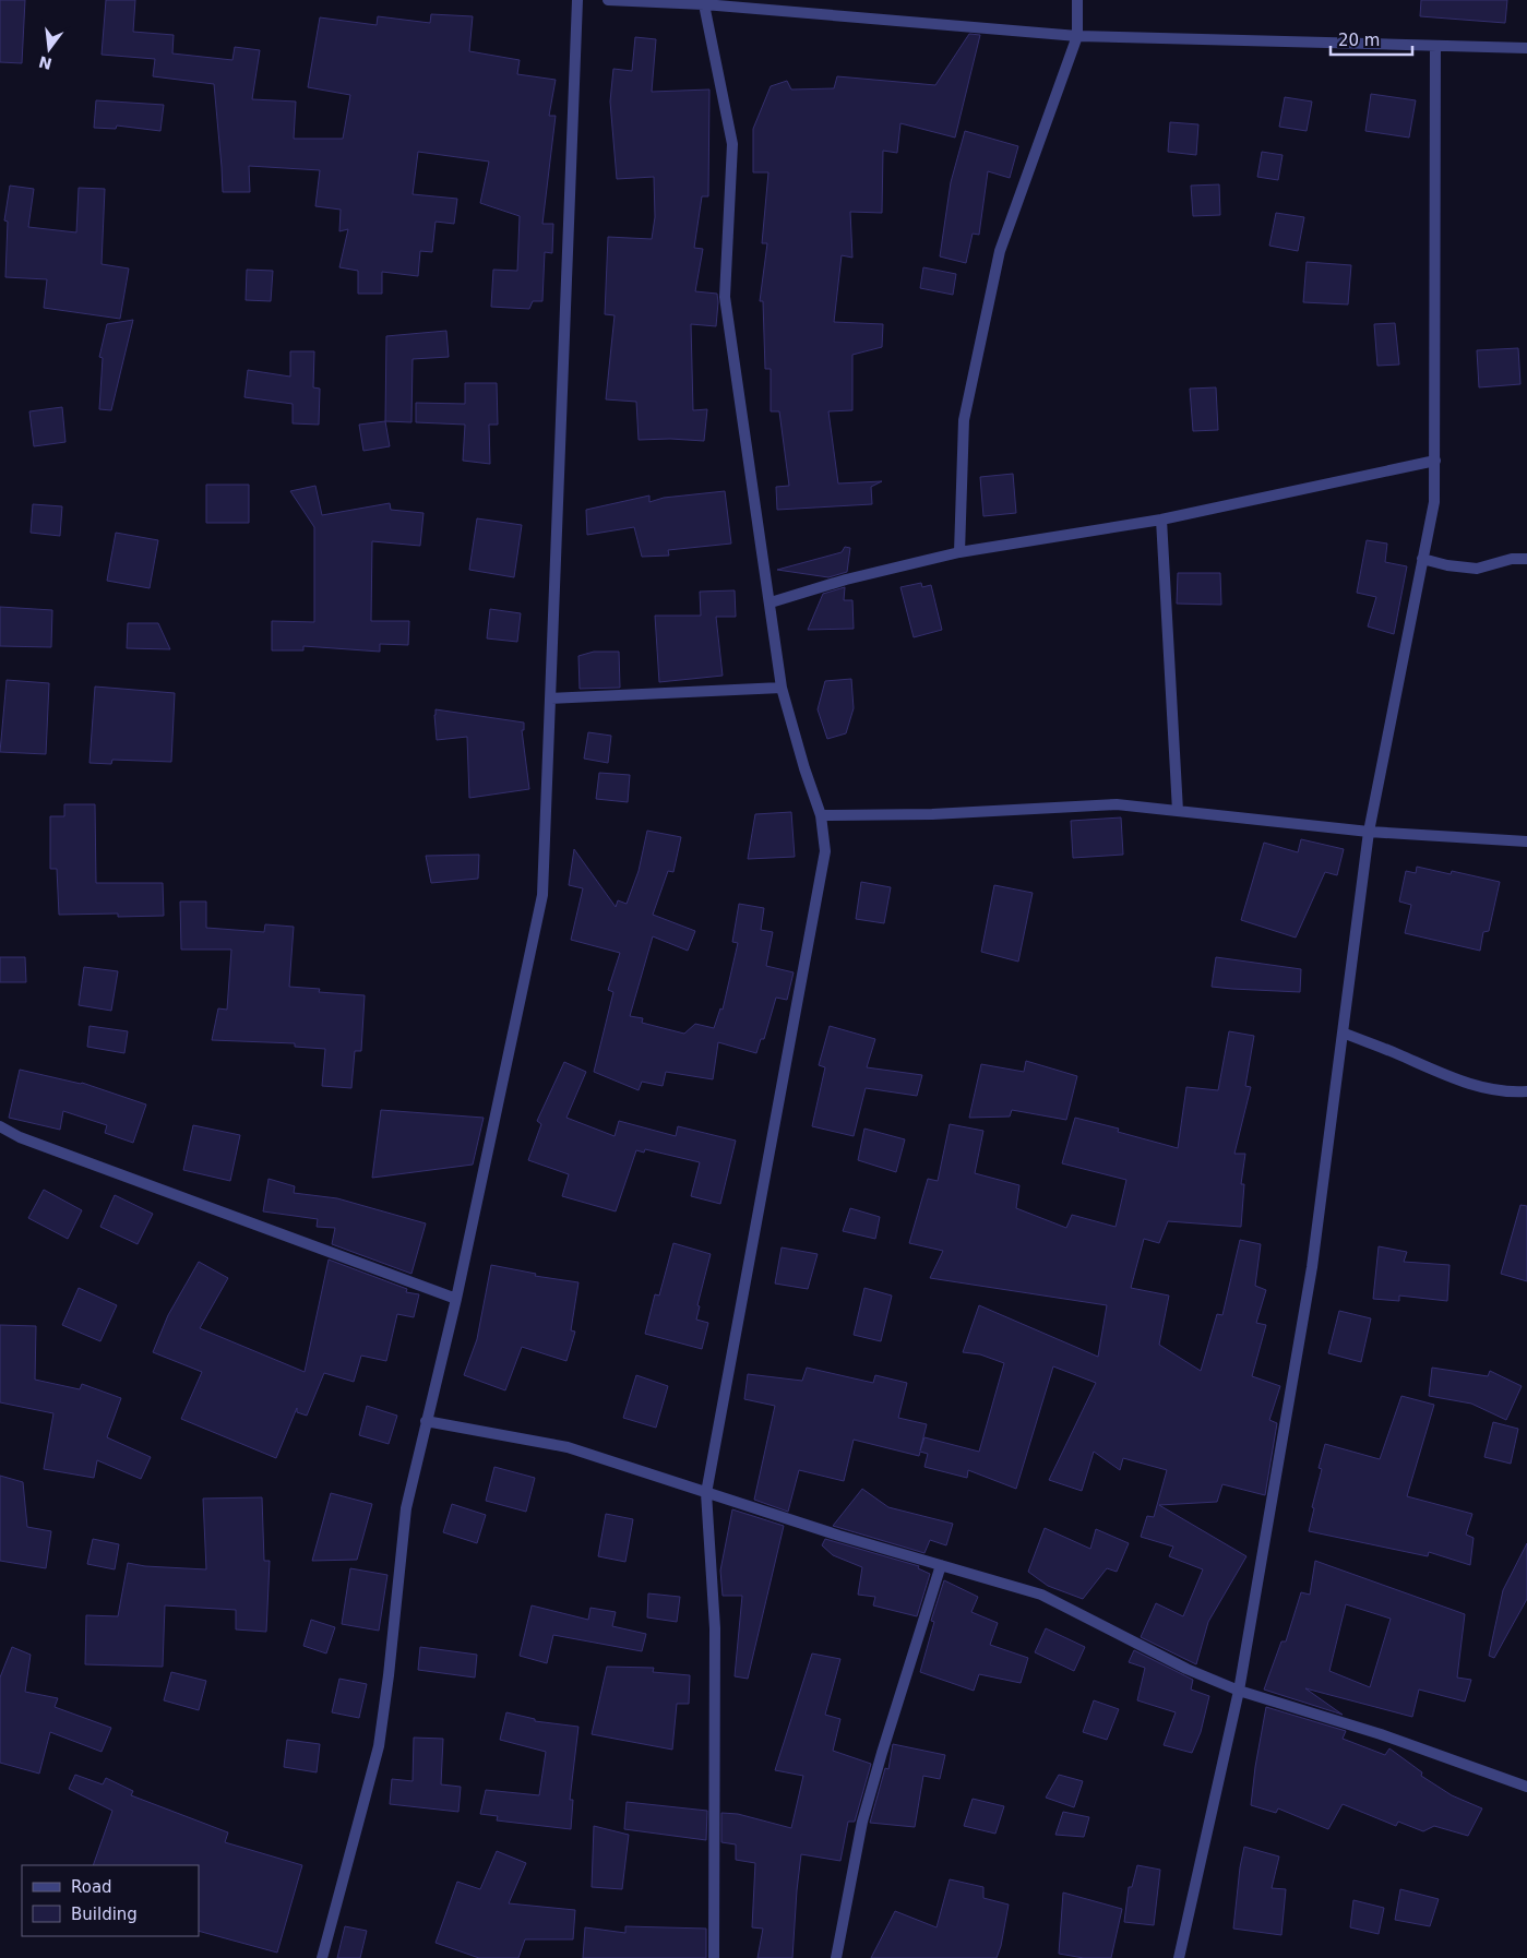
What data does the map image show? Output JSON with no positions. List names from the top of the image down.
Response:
{
  "legend": ["Road", "Building"],
  "scale_bar": "20 m",
  "north": "bottom"
}
